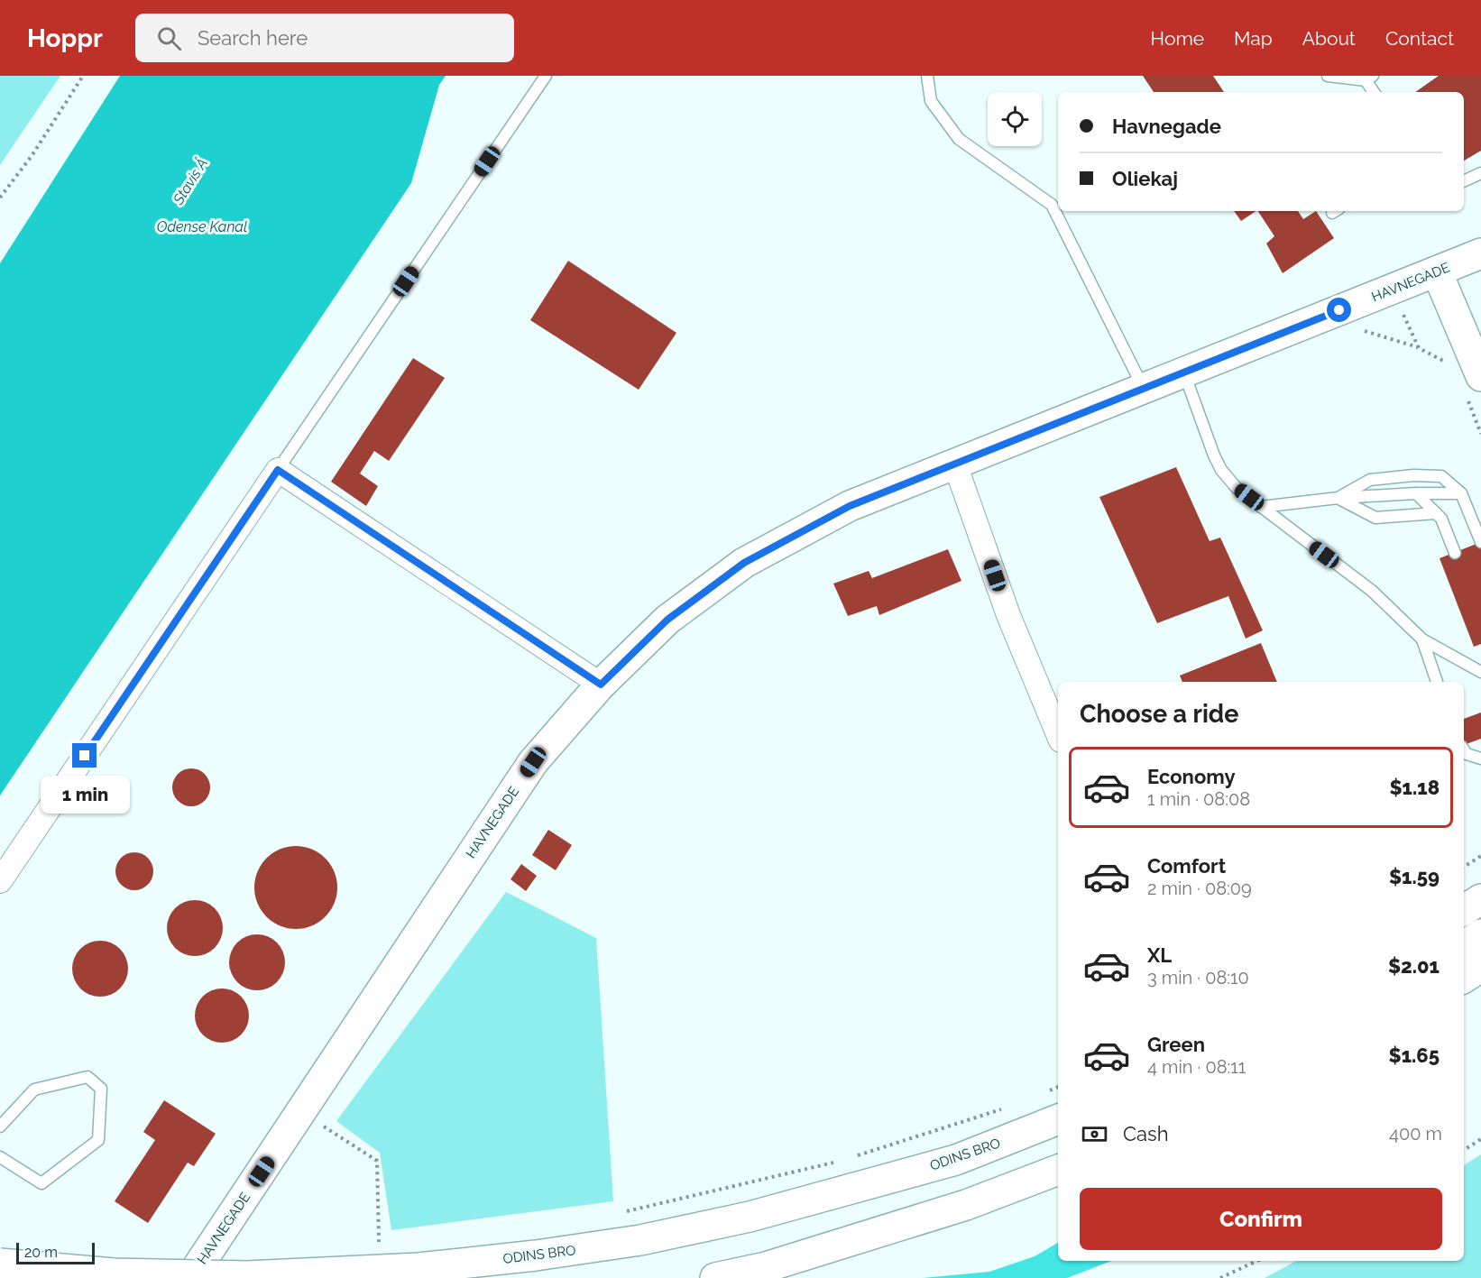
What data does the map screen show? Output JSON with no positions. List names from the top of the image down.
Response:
{
  "streets": {
    "street": ["HAVNEGADE", "ODINS BRO"]
  },
  "water": ["Stavis Å", "Odense Kanal"],
  "scale_bar": "20 m",
  "page": {
    "header": "Hoppr",
    "search": "Search here",
    "nav": [
      "Home",
      "Map",
      "About",
      "Contact"
    ],
    "banner": ["Havnegade", "Oliekaj"],
    "heading": "Choose a ride",
    "list": [
      {
        "name": "Economy",
        "note": "1 min · 08:08",
        "value": "$1.18"
      },
      {
        "name": "Comfort",
        "note": "2 min · 08:09",
        "value": "$1.59"
      },
      {
        "name": "XL",
        "note": "3 min · 08:10",
        "value": "$2.01"
      },
      {
        "name": "Green",
        "note": "4 min · 08:11",
        "value": "$1.65"
      }
    ],
    "bubble": "1 min",
    "pay": ["Cash", "400 m"],
    "buttons": "Confirm",
    "scale": "20 m"
  }
}
